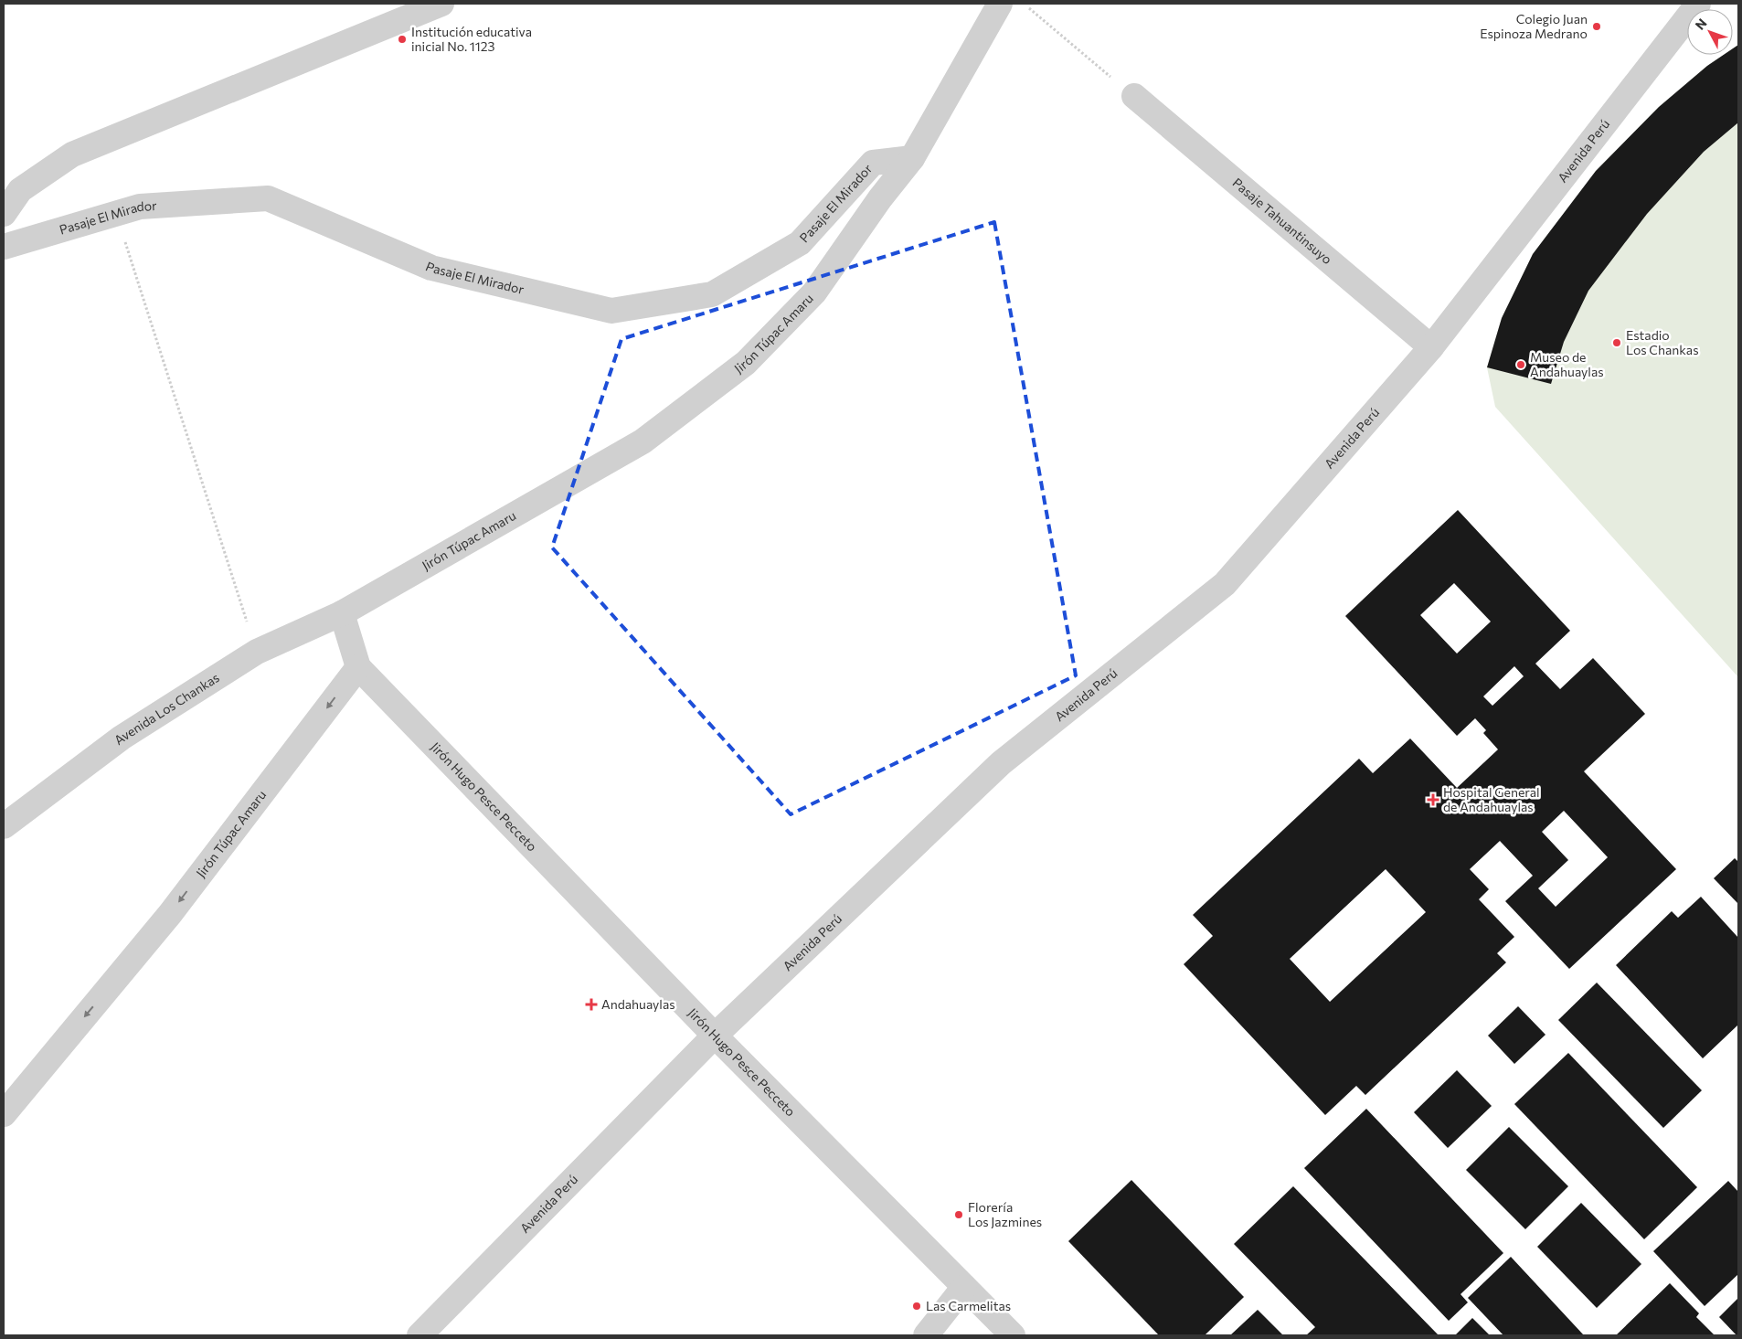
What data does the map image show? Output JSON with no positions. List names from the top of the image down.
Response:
{
  "streets": {
    "street": [
      "Avenida Perú",
      "Pasaje El Mirador",
      "Pasaje Tahuantinsuyo",
      "Jirón Túpac Amaru",
      "Avenida Los Chankas",
      "Jirón Hugo Pesce Pecceto"
    ]
  },
  "crossings": [
    ["Avenida Perú", "Pasaje Tahuantinsuyo"],
    ["Avenida Perú", "Jirón Hugo Pesce Pecceto"],
    ["Pasaje El Mirador", "Jirón Túpac Amaru"],
    ["Jirón Túpac Amaru", "Avenida Los Chankas"],
    ["Jirón Túpac Amaru", "Jirón Hugo Pesce Pecceto"]
  ],
  "one_way": ["Jirón Túpac Amaru"],
  "places": {
    "other": [
      "Colegio Juan Espinoza Medrano",
      "Institución educativa inicial No. 1123",
      "Estadio Los Chankas",
      "Museo de Andahuaylas",
      "Florería Los Jazmines",
      "Las Carmelitas"
    ],
    "health": ["Hospital General de Andahuaylas", "Andahuaylas"]
  },
  "north": "top left"
}
